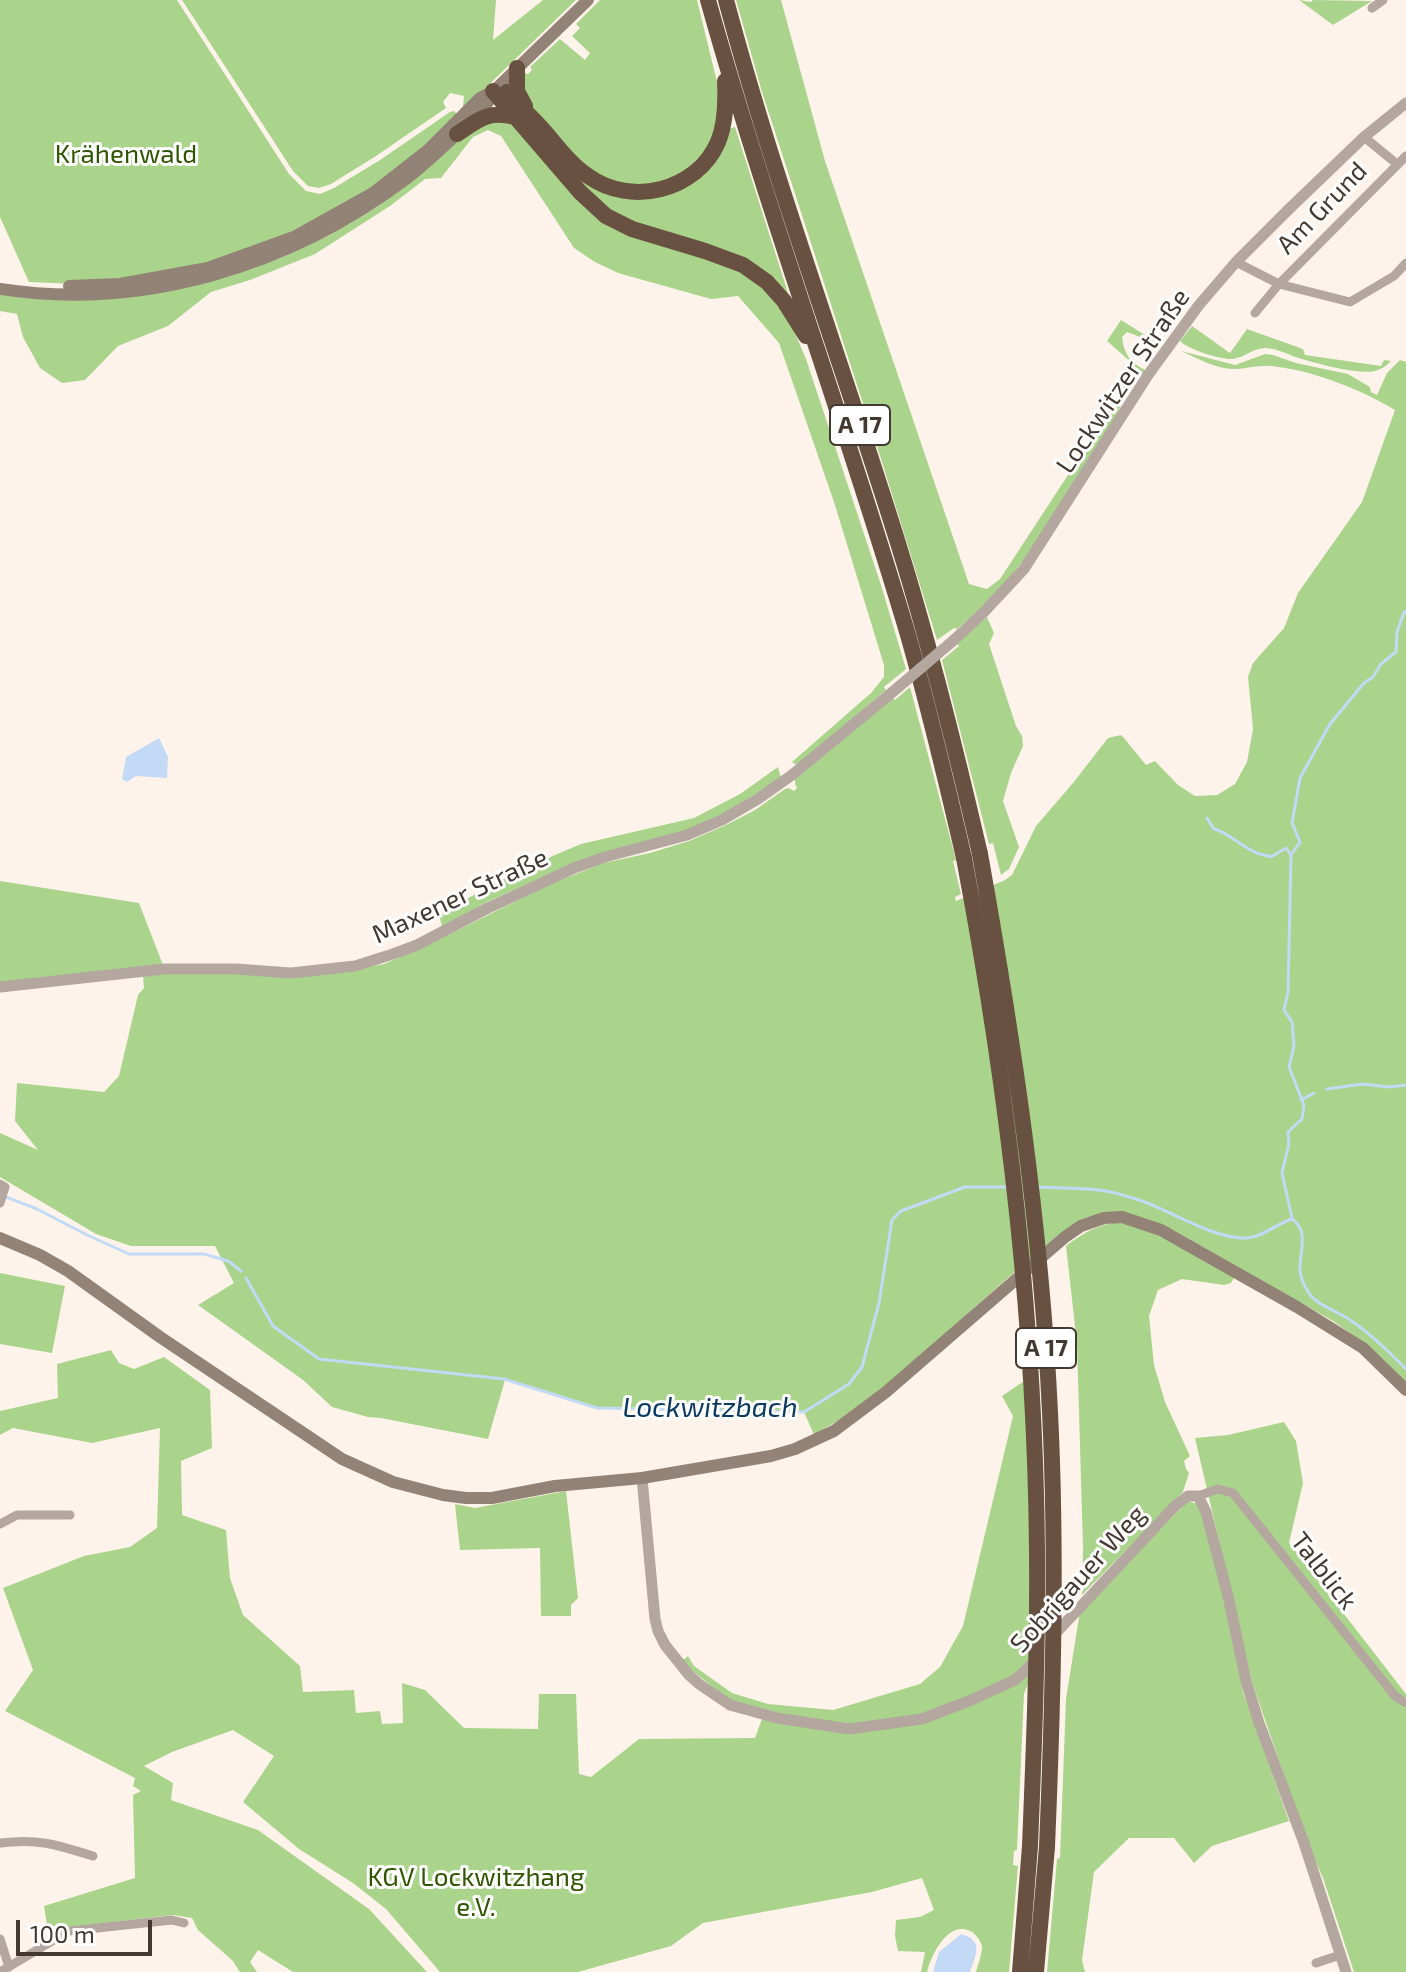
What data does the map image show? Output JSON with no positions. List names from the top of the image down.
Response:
{
  "streets": {
    "highway": ["A 17"],
    "street": [
      "Am Grund",
      "Lockwitzer Straße",
      "Maxener Straße",
      "Talblick",
      "Sobrigauer Weg"
    ]
  },
  "crossings": [
    ["Am Grund", "Lockwitzer Straße"],
    ["Lockwitzer Straße", "Maxener Straße"],
    ["Talblick", "Sobrigauer Weg"]
  ],
  "water": ["Lockwitzbach"],
  "parks": ["Krähenwald", "KGV Lockwitzhang e.V."],
  "scale_bar": "100 m"
}
